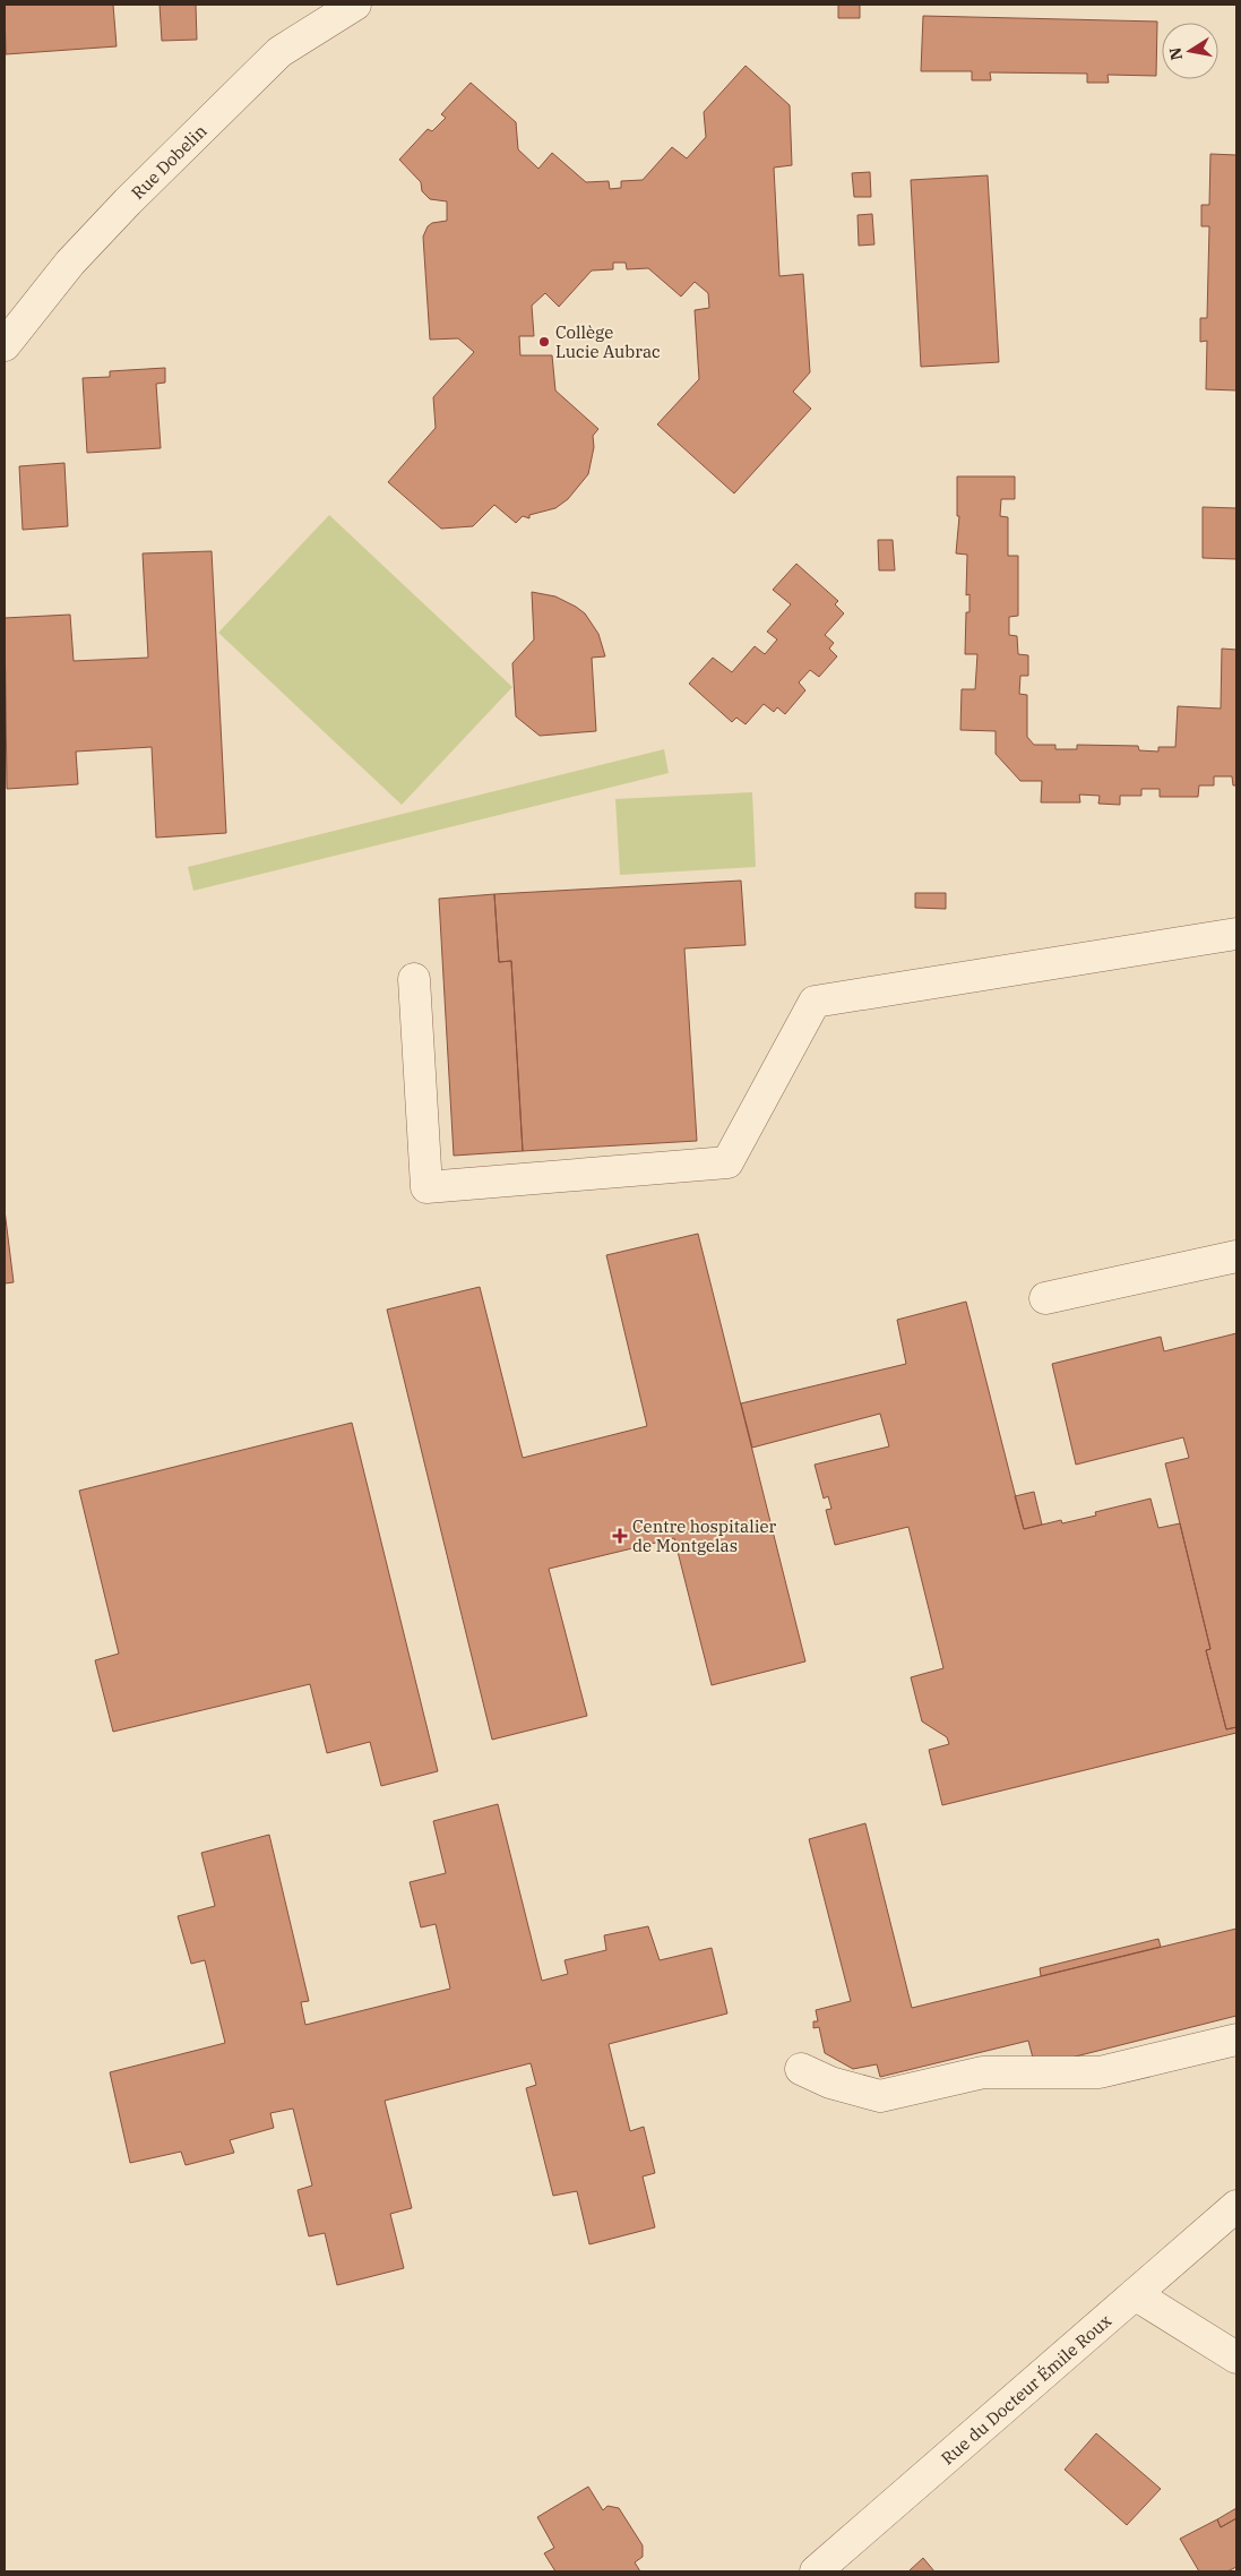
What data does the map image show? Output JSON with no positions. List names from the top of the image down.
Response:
{
  "streets": {
    "street": ["Rue Dobelin", "Rue du Docteur Émile Roux"]
  },
  "places": {
    "other": ["Collège Lucie Aubrac"],
    "health": ["Centre hospitalier de Montgelas"]
  },
  "north": "left"
}
